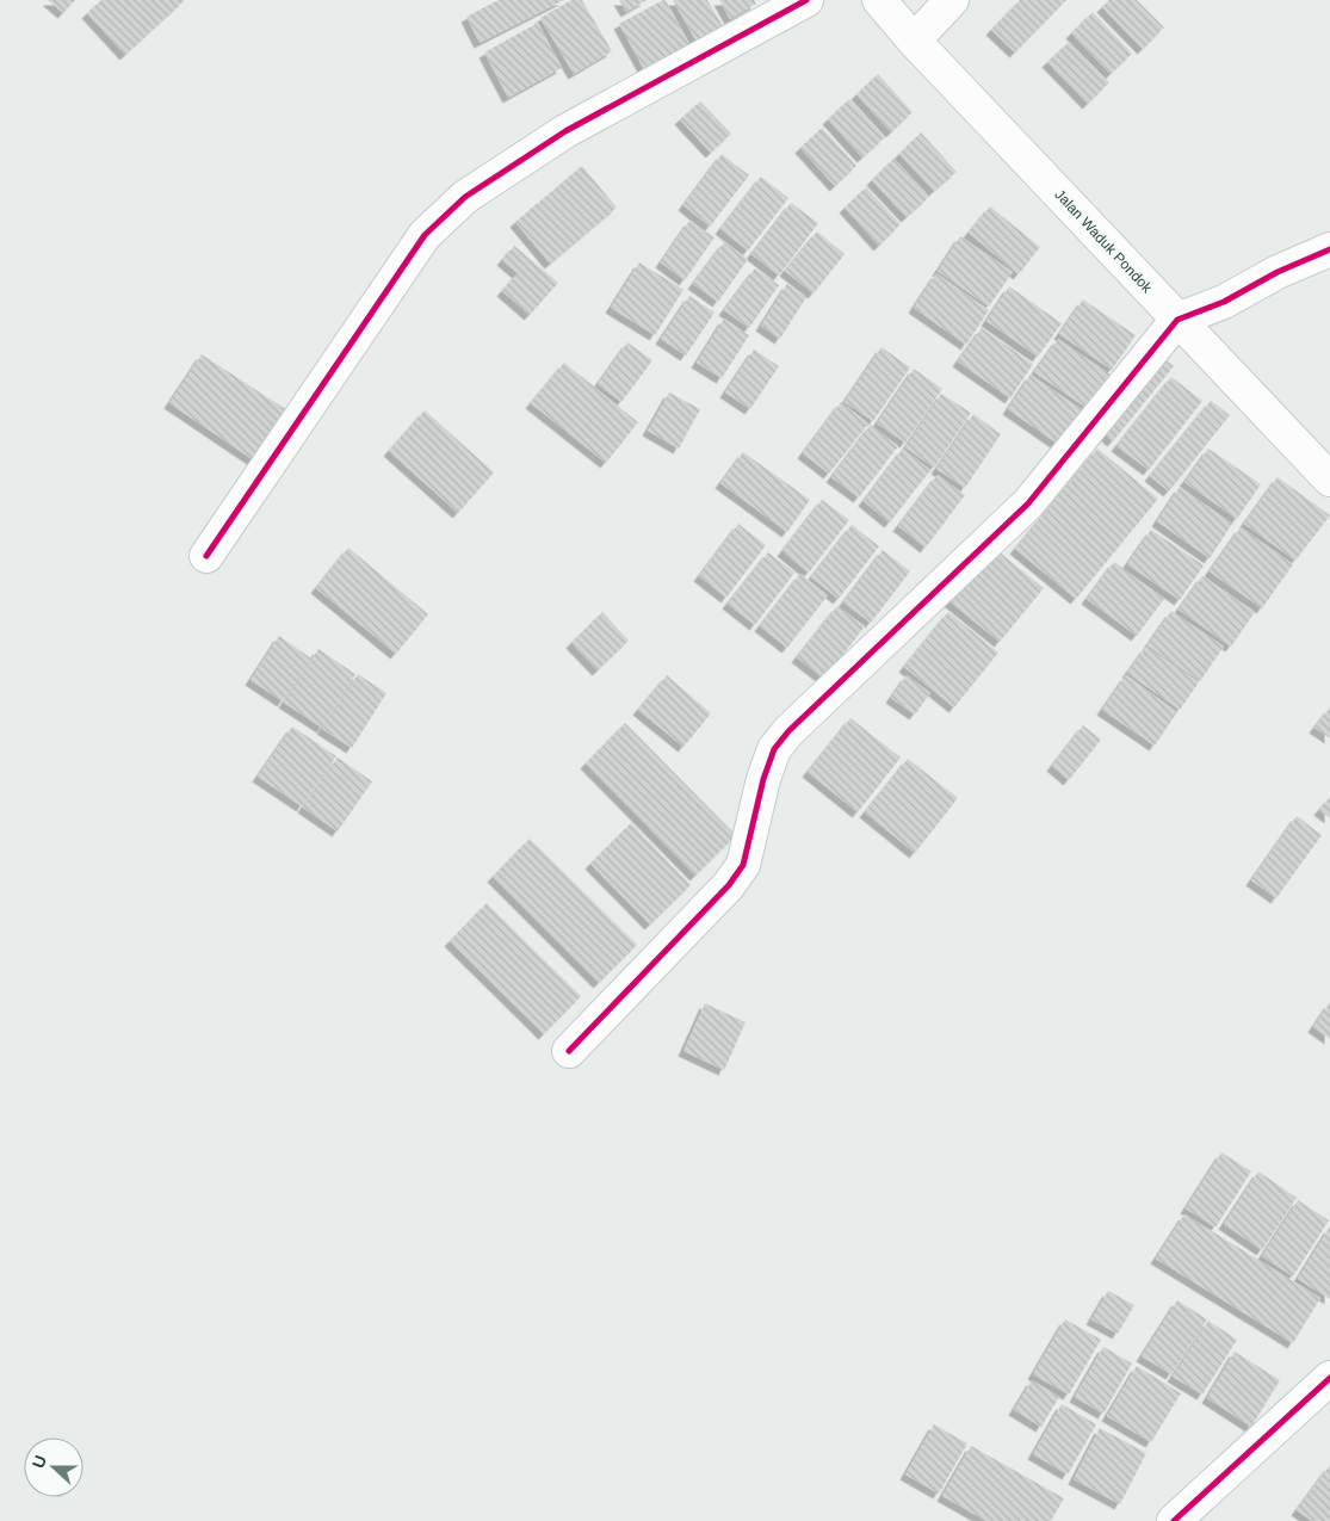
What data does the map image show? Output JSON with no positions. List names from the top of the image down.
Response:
{
  "streets": {
    "street": ["Jalan Waduk Pondok"]
  },
  "north": "left"
}
